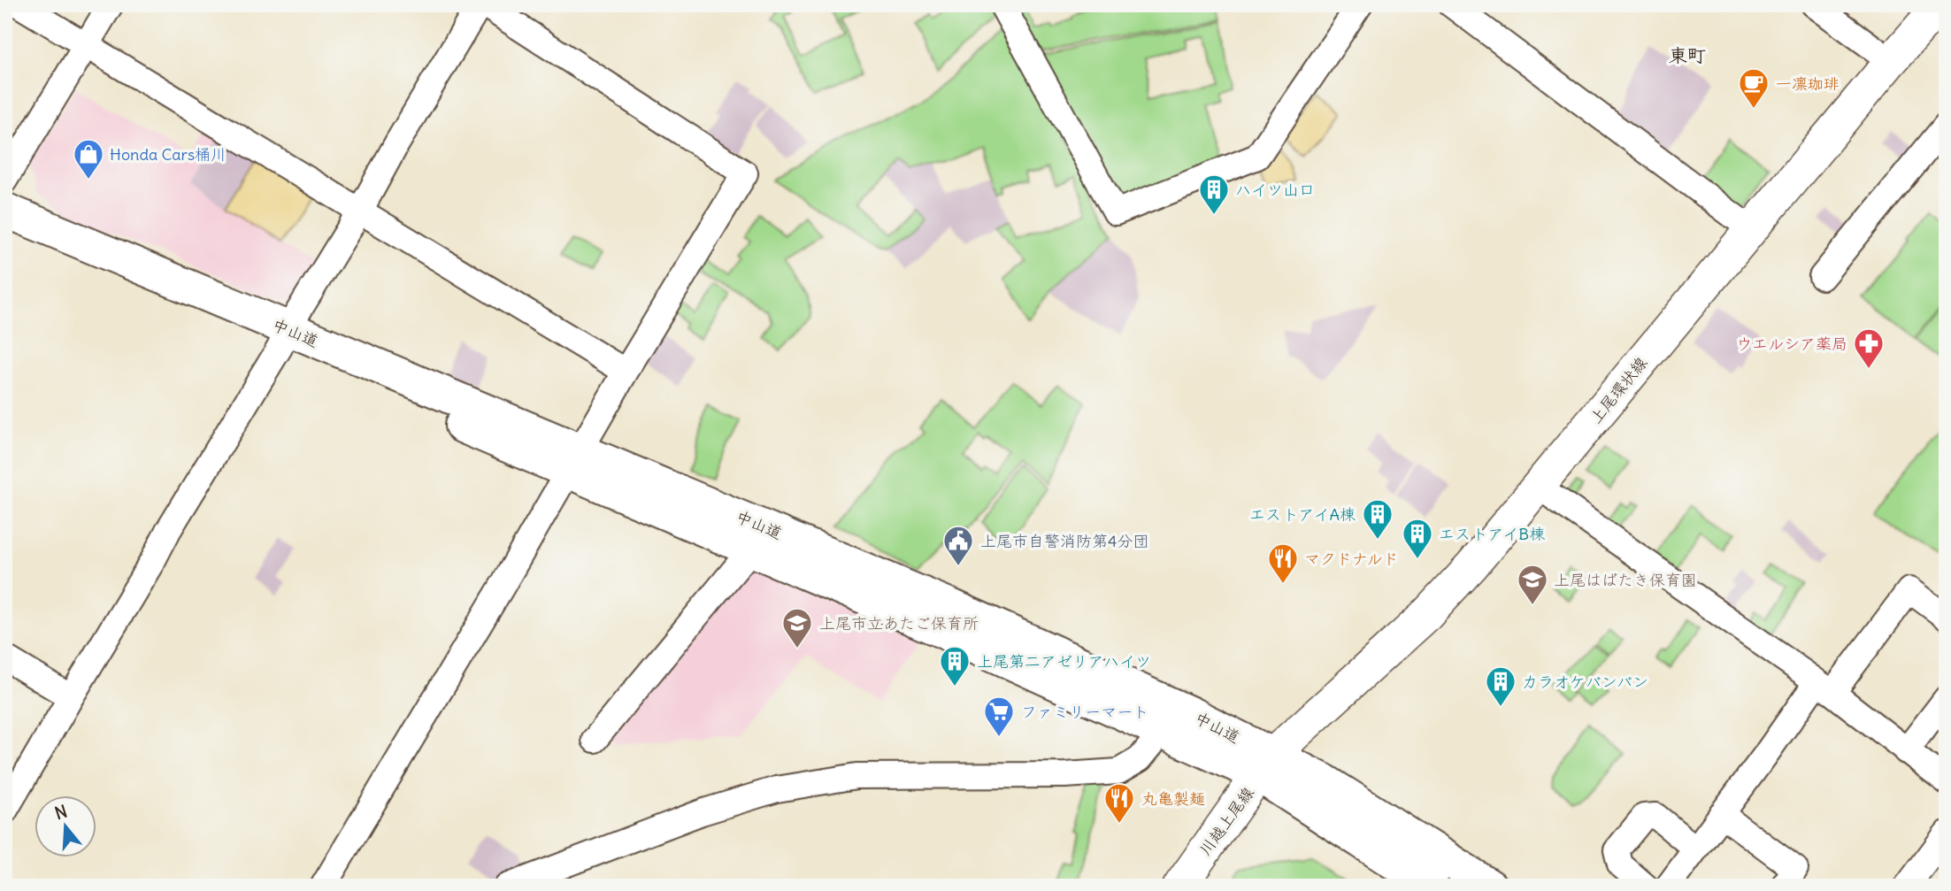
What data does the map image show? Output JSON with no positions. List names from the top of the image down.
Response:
{
  "streets": {
    "highway": ["中山道"],
    "main road": ["上尾環状線", "川越上尾線"]
  },
  "crossings": [
    ["中山道", "上尾環状線"],
    ["中山道", "川越上尾線"],
    ["上尾環状線", "川越上尾線"]
  ],
  "districts": ["東町"],
  "places": {
    "cafe": ["一凛珈琲"],
    "shop": ["Honda Cars桶川"],
    "building": [
      "ハイツ山口",
      "エストアイA棟",
      "エストアイB棟",
      "上尾第二アゼリアハイツ",
      "カラオケバンバン"
    ],
    "pharmacy": ["ウエルシア薬局"],
    "public building": ["上尾市自警消防第4分団"],
    "restaurant": ["マクドナルド", "丸亀製麺"],
    "school or university": ["上尾はばたき保育園", "上尾市立あたご保育所"],
    "supermarket": ["ファミリーマート"]
  },
  "north": "top"
}
